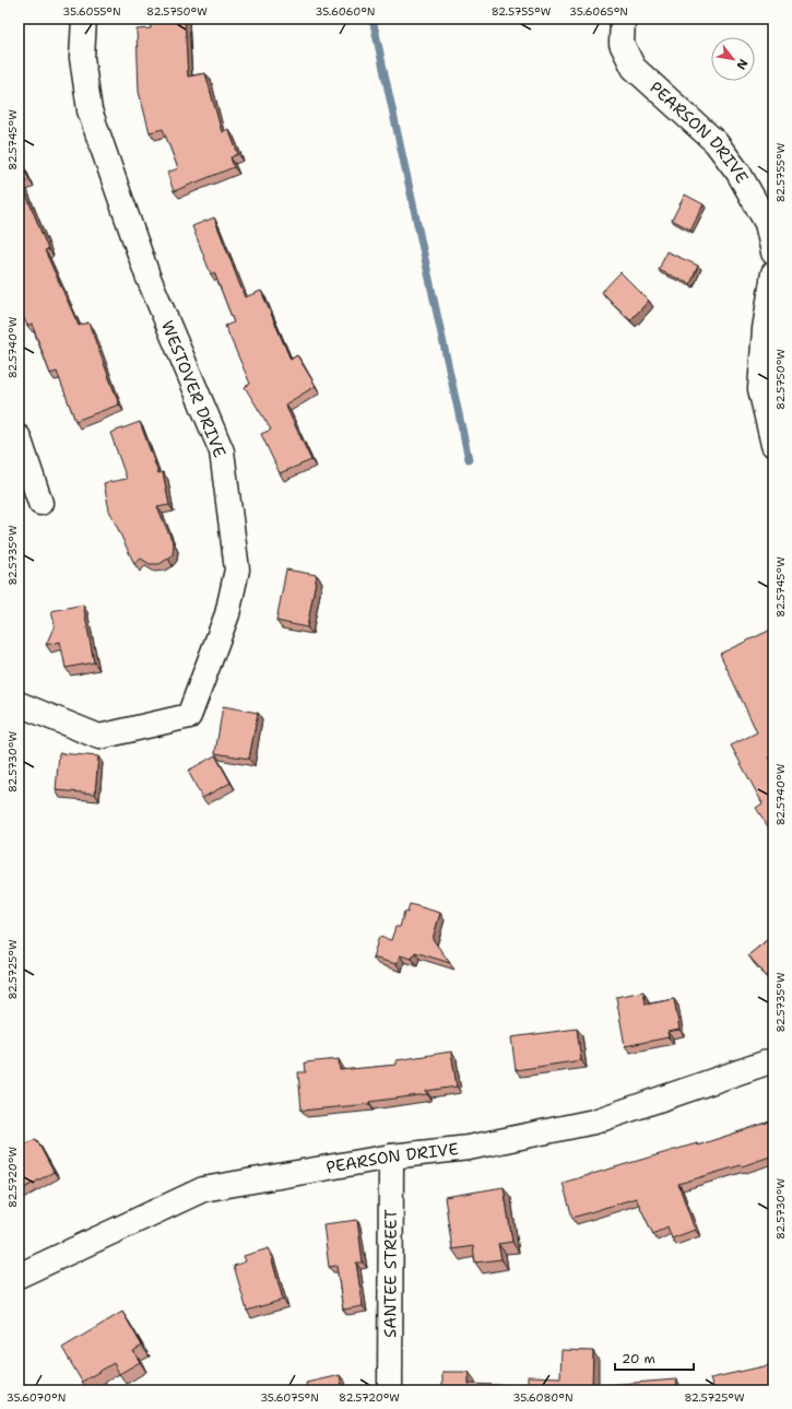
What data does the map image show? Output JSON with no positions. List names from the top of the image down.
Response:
{
  "streets": {
    "street": ["PEARSON DRIVE", "WESTOVER DRIVE", "SANTEE STREET"]
  },
  "crossings": [
    ["PEARSON DRIVE", "SANTEE STREET"]
  ],
  "scale_bar": "20 m",
  "north": "bottom right",
  "coordinates": [
    "35.6055°N",
    "82.5750°W",
    "35.6060°N",
    "82.5755°W",
    "35.6065°N",
    "82.5745°W",
    "82.5740°W",
    "82.5735°W",
    "82.5730°W",
    "82.5725°W",
    "82.5720°W",
    "35.6070°N",
    "35.6075°N",
    "35.6080°N"
  ]
}
